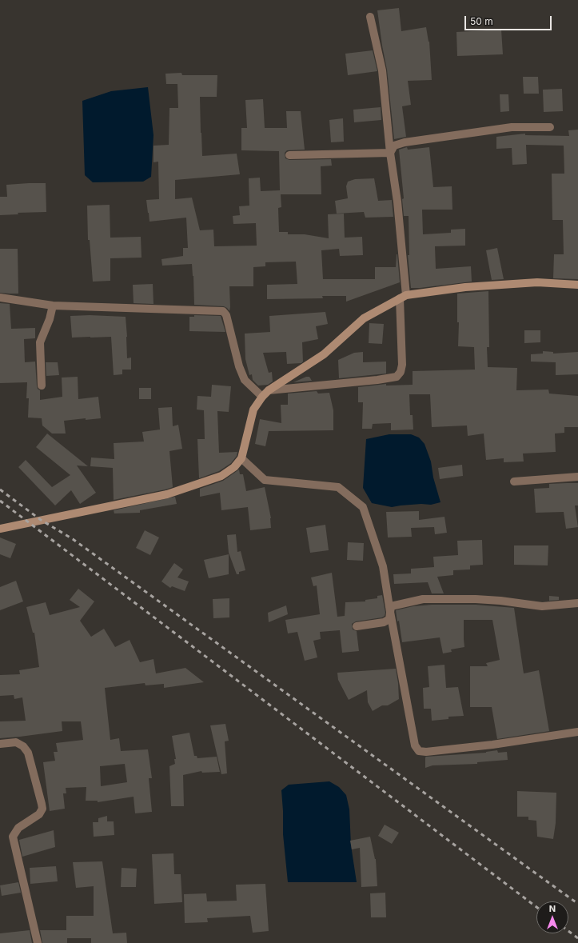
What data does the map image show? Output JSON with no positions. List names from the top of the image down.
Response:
{
  "scale_bar": "50 m",
  "north": "top"
}
